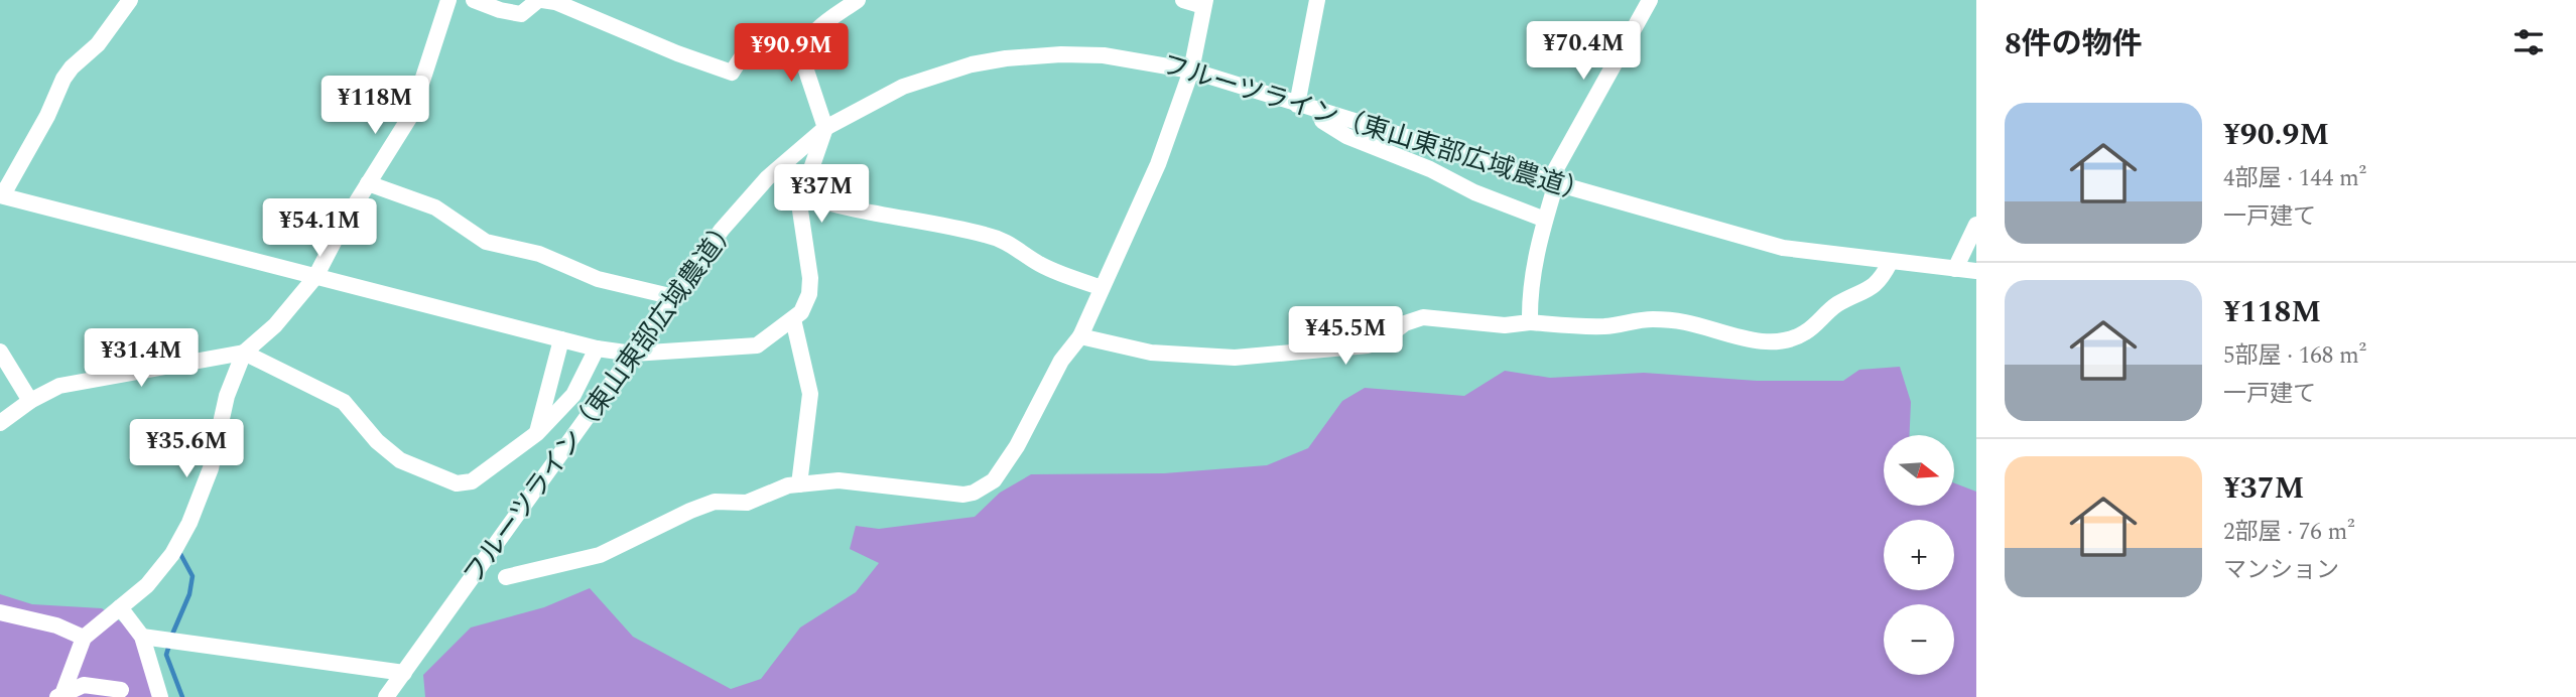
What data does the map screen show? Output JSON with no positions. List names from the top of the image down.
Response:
{
  "streets": {
    "street": ["フルーツライン（東山東部広域農道）"]
  },
  "north": "right",
  "page": {
    "heading": "8件の物件",
    "price": [
      "¥70.4M",
      "¥90.9M",
      "¥118M",
      "¥37M",
      "¥54.1M",
      "¥45.5M",
      "¥31.4M",
      "¥35.6M"
    ],
    "list": [
      {
        "name": "¥90.9M",
        "note": "4部屋 · 144 m² · 一戸建て"
      },
      {
        "name": "¥118M",
        "note": "5部屋 · 168 m² · 一戸建て"
      },
      {
        "name": "¥37M",
        "note": "2部屋 · 76 m² · マンション"
      }
    ],
    "map_buttons": ["+", "−"]
  }
}
